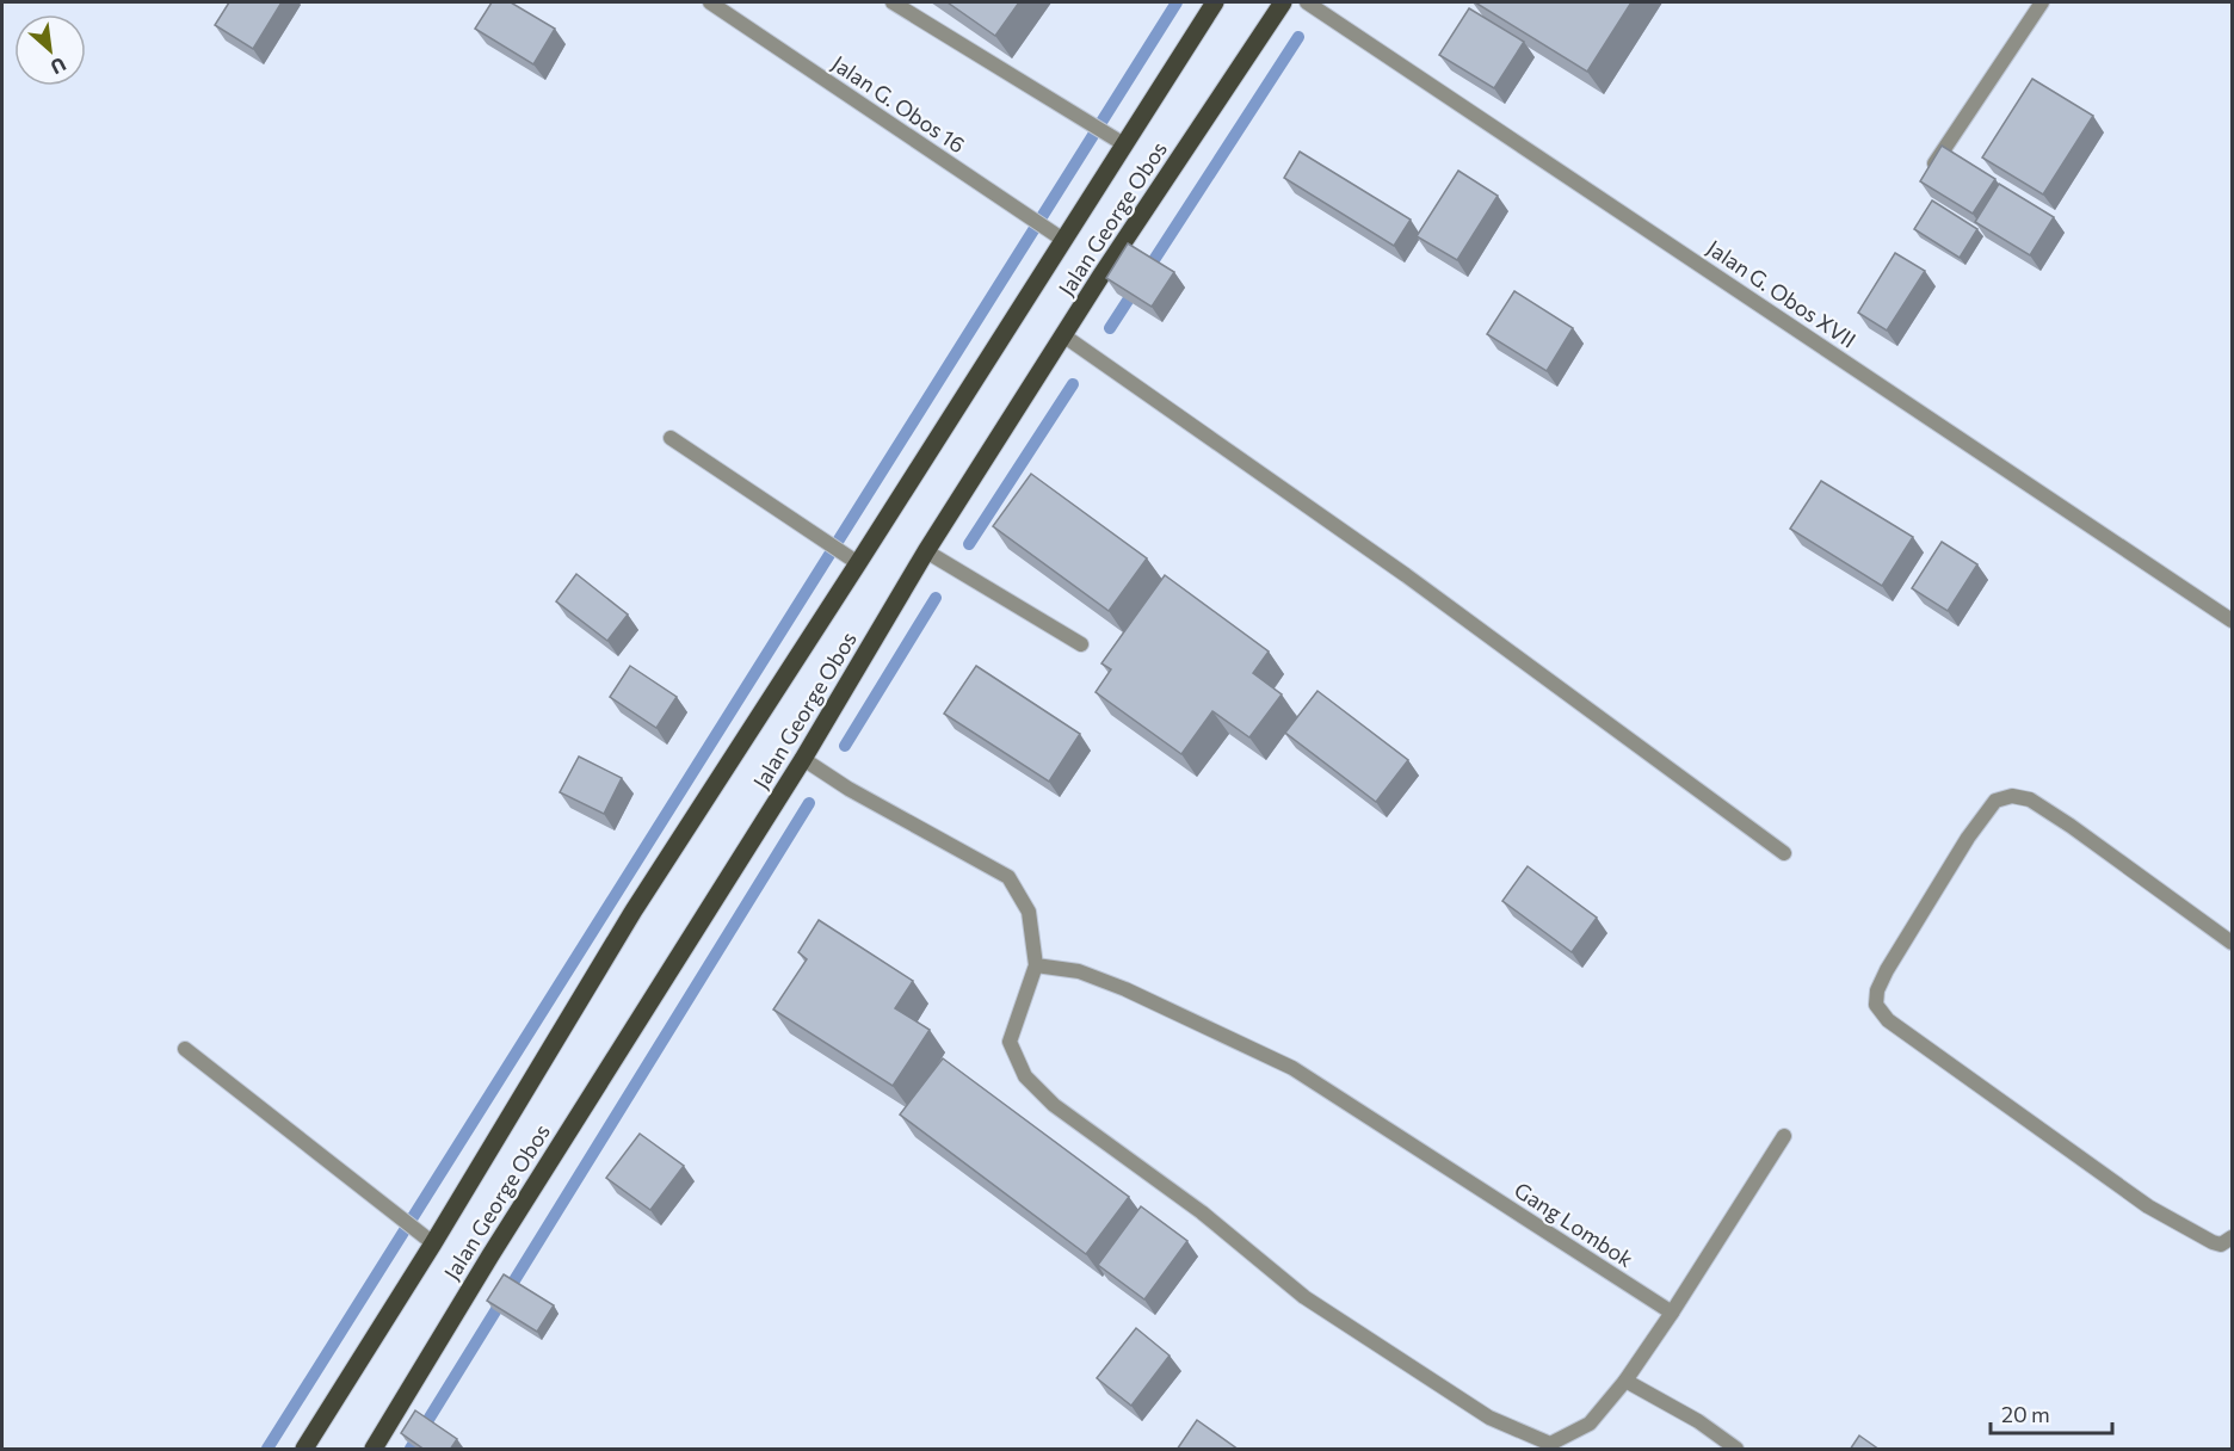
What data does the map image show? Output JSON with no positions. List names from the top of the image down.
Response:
{
  "streets": {
    "main road": ["Jalan George Obos"],
    "street": ["Jalan G. Obos 16", "Jalan G. Obos XVII", "Gang Lombok"]
  },
  "crossings": [
    ["Jalan G. Obos 16", "Jalan George Obos"]
  ],
  "scale_bar": "20 m",
  "north": "bottom right"
}
